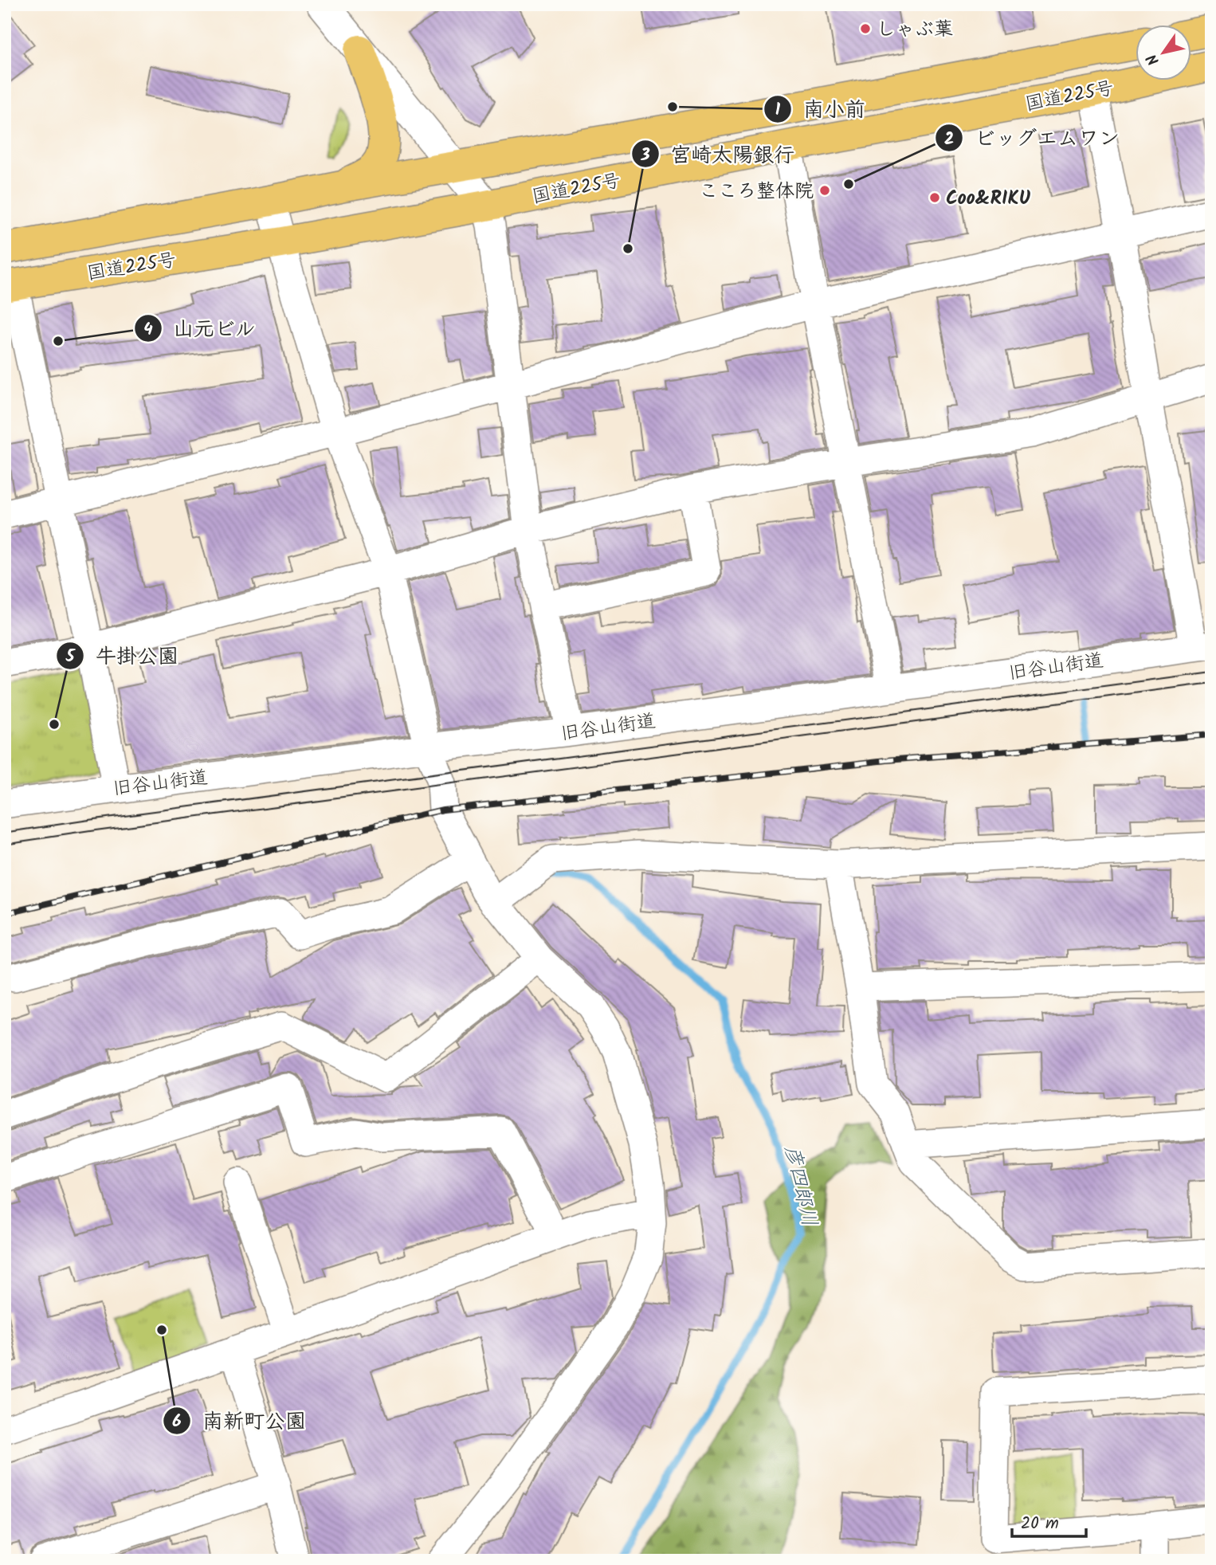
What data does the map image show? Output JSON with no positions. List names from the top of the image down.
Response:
{
  "streets": {
    "highway": ["国道225号"],
    "street": ["旧谷山街道"]
  },
  "water": ["彦四郎川"],
  "places": [
    "しゃぶ葉",
    "南小前",
    "ビッグエムワン",
    "こころ整体院",
    "Coo&RIKU",
    "宮崎太陽銀行",
    "山元ビル",
    "牛掛公園",
    "南新町公園"
  ],
  "scale_bar": "20 m",
  "north": "bottom left"
}
